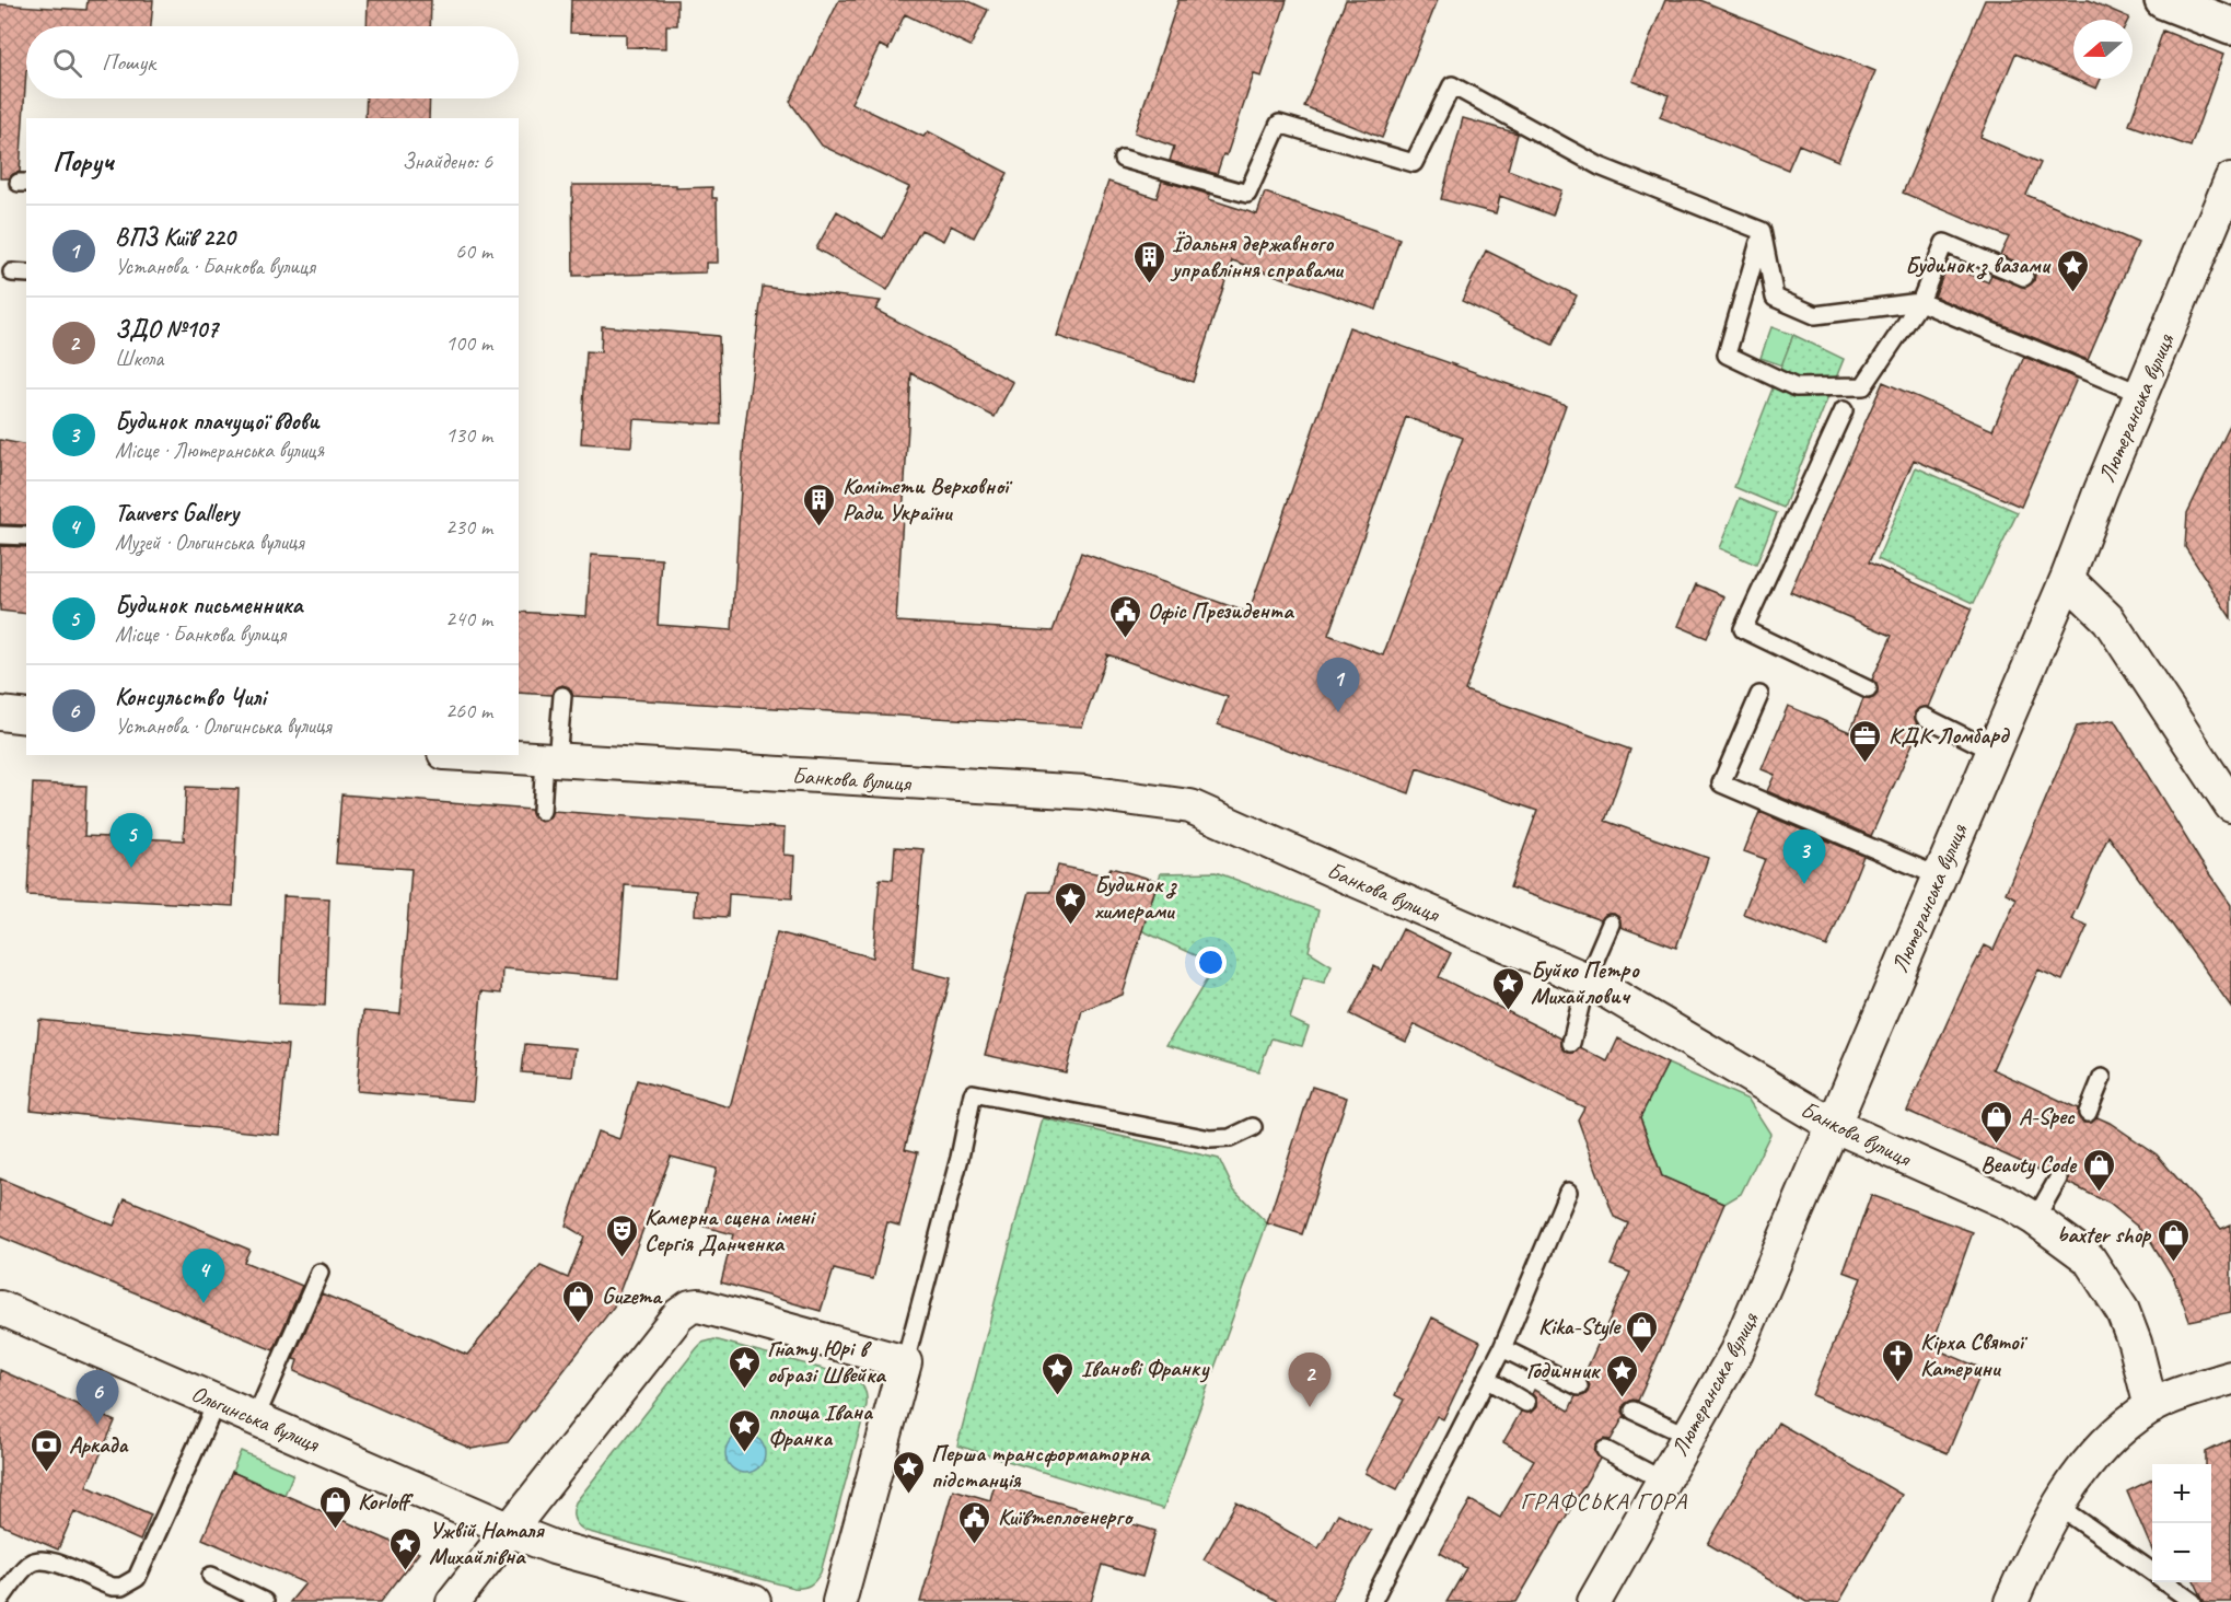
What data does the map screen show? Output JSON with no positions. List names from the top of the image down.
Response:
{
  "streets": {
    "street": ["Лютеранська вулиця", "Банкова вулиця", "Ольгинська вулиця"]
  },
  "crossings": [
    ["Лютеранська вулиця", "Банкова вулиця"]
  ],
  "districts": ["ГРАФСЬКА ГОРА"],
  "places": {
    "building": ["Їдальня державного управління справами", "Комітети Верховної Ради України"],
    "place": [
      "Будинок з вазами",
      "Будинок з химерами",
      "Буйко Петро Михайлович",
      "Гнату Юрі в образі Швейка",
      "Іванові Франку",
      "Годинник",
      "площа Івана Франка",
      "Перша трансформаторна підстанція",
      "Ужвій Наталя Михайлівна"
    ],
    "public building": ["Офіс Президента", "Київтеплоенерго"],
    "office": ["КДК Ломбард"],
    "shop": [
      "A-Spec",
      "Beauty Code",
      "baxter shop",
      "Guzema",
      "Kika-Style",
      "Korloff"
    ],
    "theatre": ["Камерна сцена імені Сергія Данченка"],
    "church": ["Кірха Святої Катерини"],
    "bank": ["Аркада"]
  },
  "north": "left",
  "page": {
    "search": "Пошук",
    "heading": ["Поруч", "Знайдено: 6"],
    "list": [
      {
        "mark": "1",
        "name": "ВПЗ Київ 220",
        "note": "Установа · Банкова вулиця",
        "value": "60 m"
      },
      {
        "mark": "2",
        "name": "ЗДО №107",
        "note": "Школа",
        "value": "100 m"
      },
      {
        "mark": "3",
        "name": "Будинок плачущої вдови",
        "note": "Місце · Лютеранська вулиця",
        "value": "130 m"
      },
      {
        "mark": "4",
        "name": "Tauvers Gallery",
        "note": "Музей · Ольгинська вулиця",
        "value": "230 m"
      },
      {
        "mark": "5",
        "name": "Будинок письменника",
        "note": "Місце · Банкова вулиця",
        "value": "240 m"
      },
      {
        "mark": "6",
        "name": "Консульство Чилі",
        "note": "Установа · Ольгинська вулиця",
        "value": "260 m"
      }
    ],
    "pins": [
      "1",
      "5",
      "3",
      "4",
      "2",
      "6"
    ],
    "map_buttons": ["+", "−"]
  }
}
